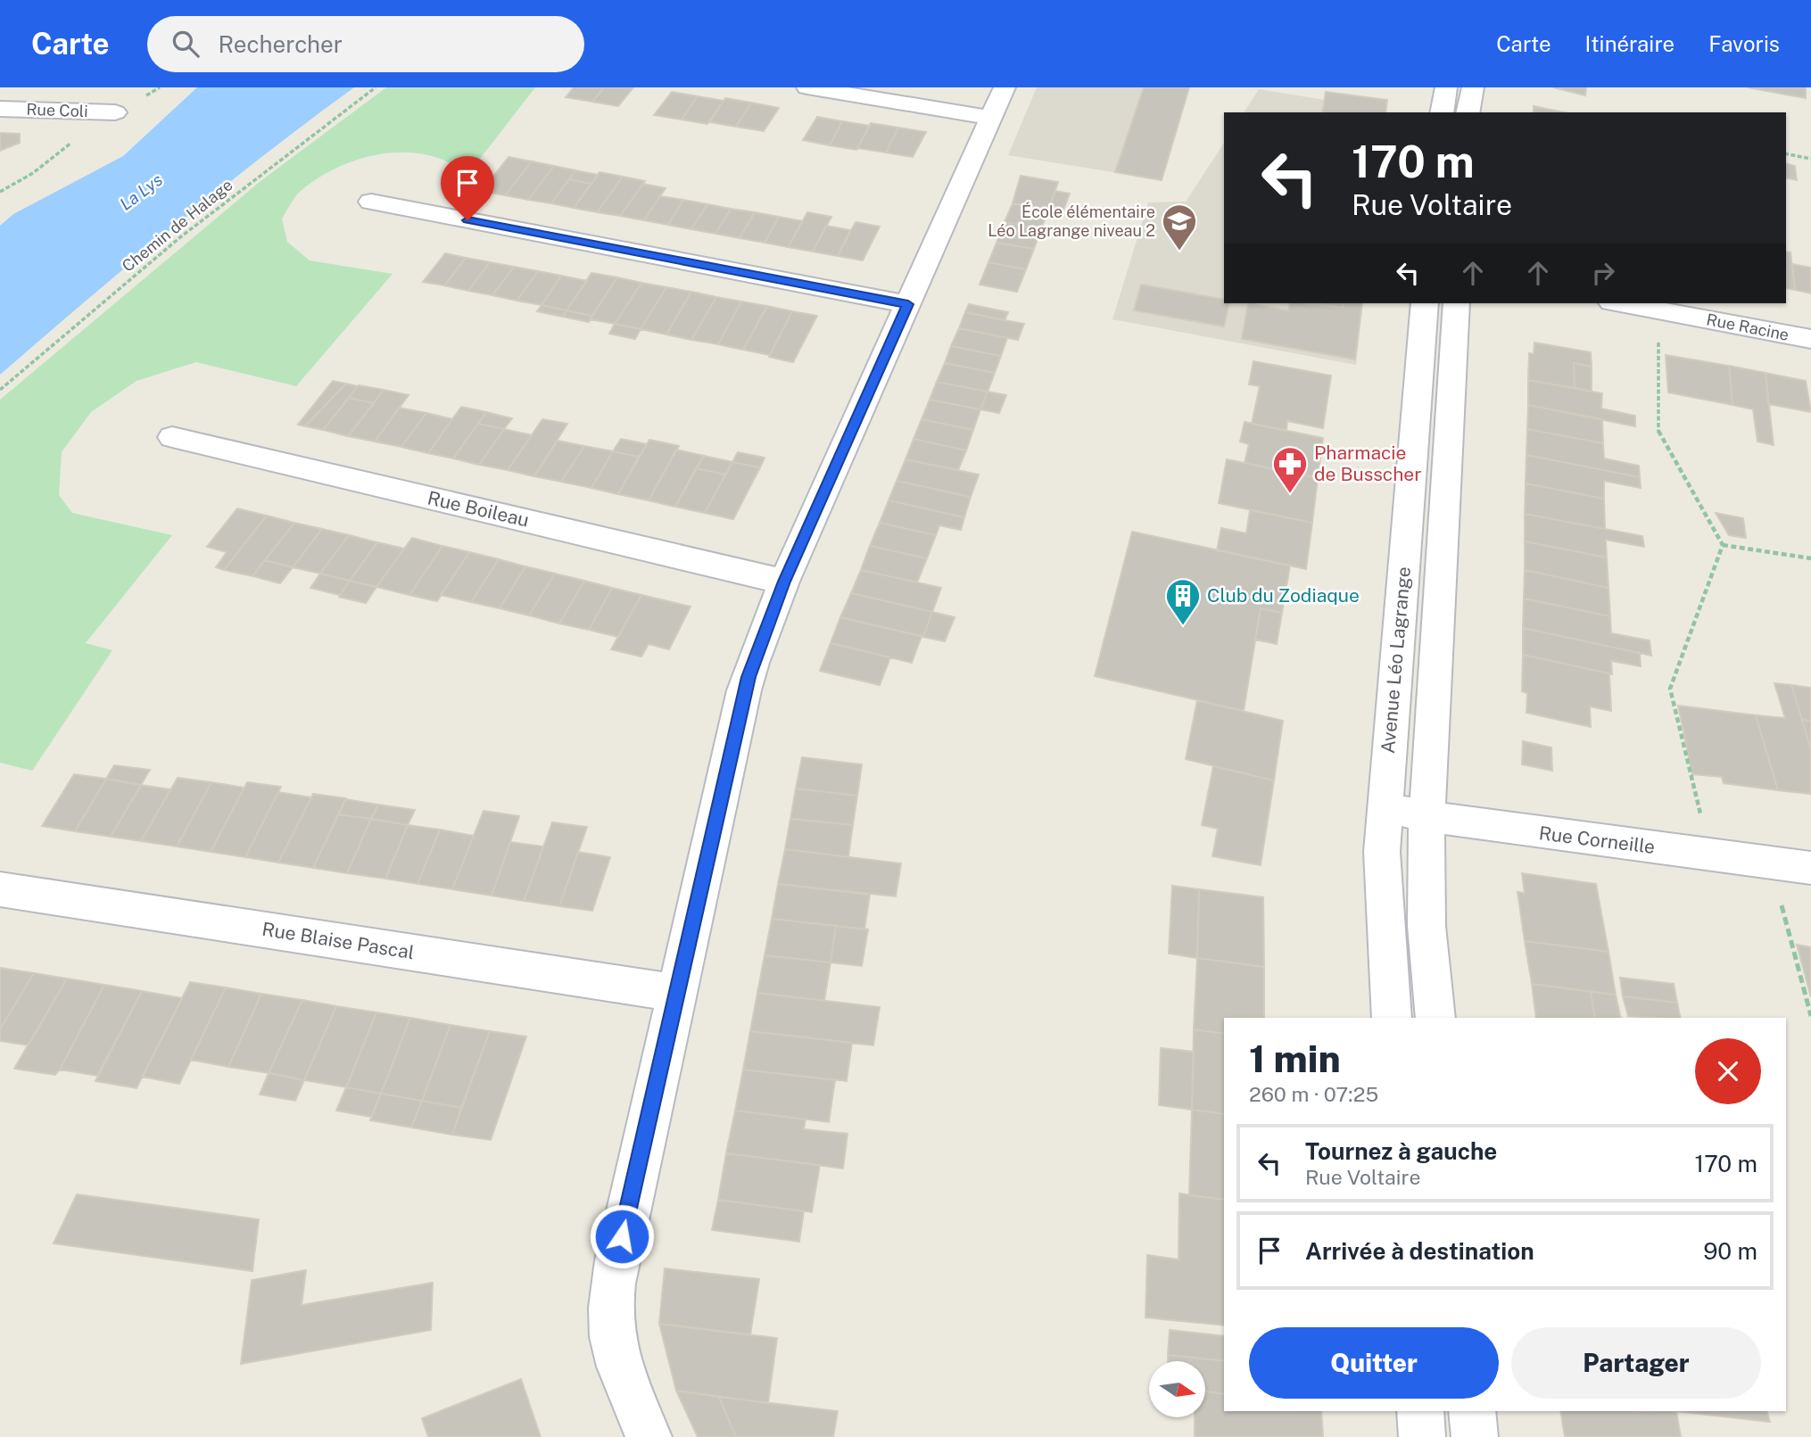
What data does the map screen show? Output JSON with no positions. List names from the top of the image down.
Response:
{
  "streets": {
    "street": [
      "Rue Coli",
      "Rue Racine",
      "Rue Boileau",
      "Avenue Léo Lagrange",
      "Rue Corneille",
      "Rue Blaise Pascal"
    ],
    "path": ["Chemin de Halage"]
  },
  "crossings": [
    ["Avenue Léo Lagrange", "Rue Corneille"]
  ],
  "water": ["La Lys"],
  "places": {
    "school or university": ["École élémentaire Léo Lagrange niveau 2"],
    "pharmacy": ["Pharmacie de Busscher"],
    "building": ["Club du Zodiaque"]
  },
  "north": "right",
  "page": {
    "header": "Carte",
    "search": "Rechercher",
    "nav": ["Carte", "Itinéraire", "Favoris"],
    "turn": ["170 m", "Rue Voltaire"],
    "heading": ["1 min", "260 m · 07:25"],
    "list": [
      {
        "name": "Tournez à gauche",
        "note": "Rue Voltaire",
        "value": "170 m"
      },
      {
        "name": "Arrivée à destination",
        "value": "90 m"
      }
    ],
    "buttons": ["Quitter", "Partager"]
  }
}
